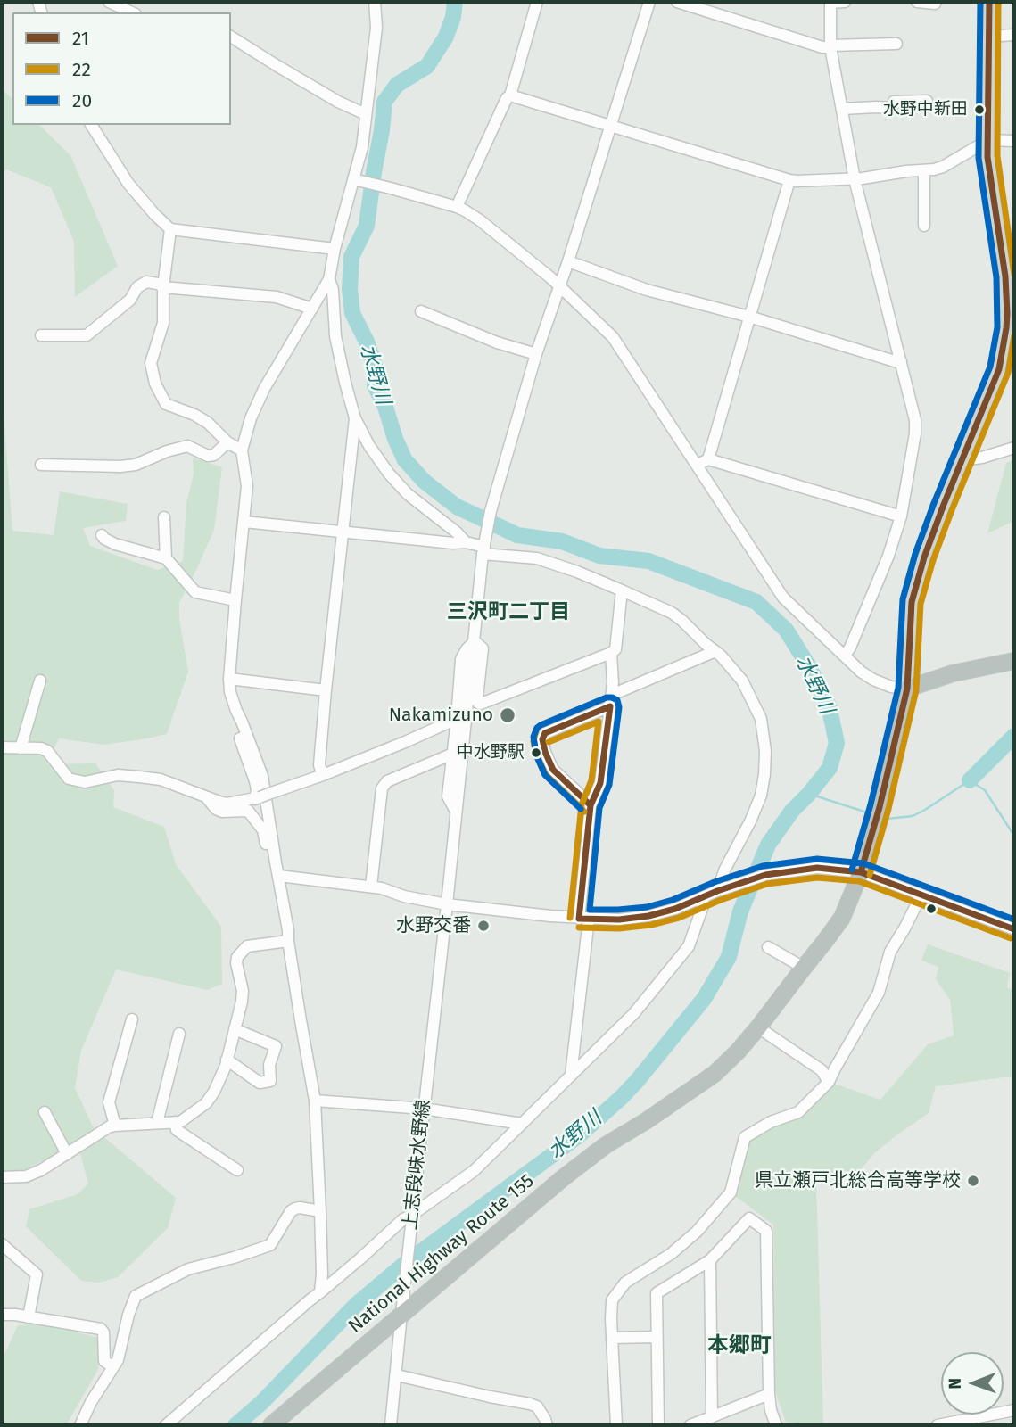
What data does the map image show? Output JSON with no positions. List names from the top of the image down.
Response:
{
  "streets": {
    "highway": ["National Highway Route 155"],
    "street": ["上志段味水野線"]
  },
  "crossings": [
    ["上志段味水野線", "National Highway Route 155"]
  ],
  "districts": ["三沢町二丁目", "本郷町"],
  "water": ["水野川"],
  "places": [
    "水野中新田",
    "Nakamizuno",
    "中水野駅",
    "水野交番",
    "県立瀬戸北総合高等学校"
  ],
  "lines": ["transit line 21", "transit line 22", "transit line 20"],
  "legend": ["21", "22", "20"],
  "north": "left"
}
